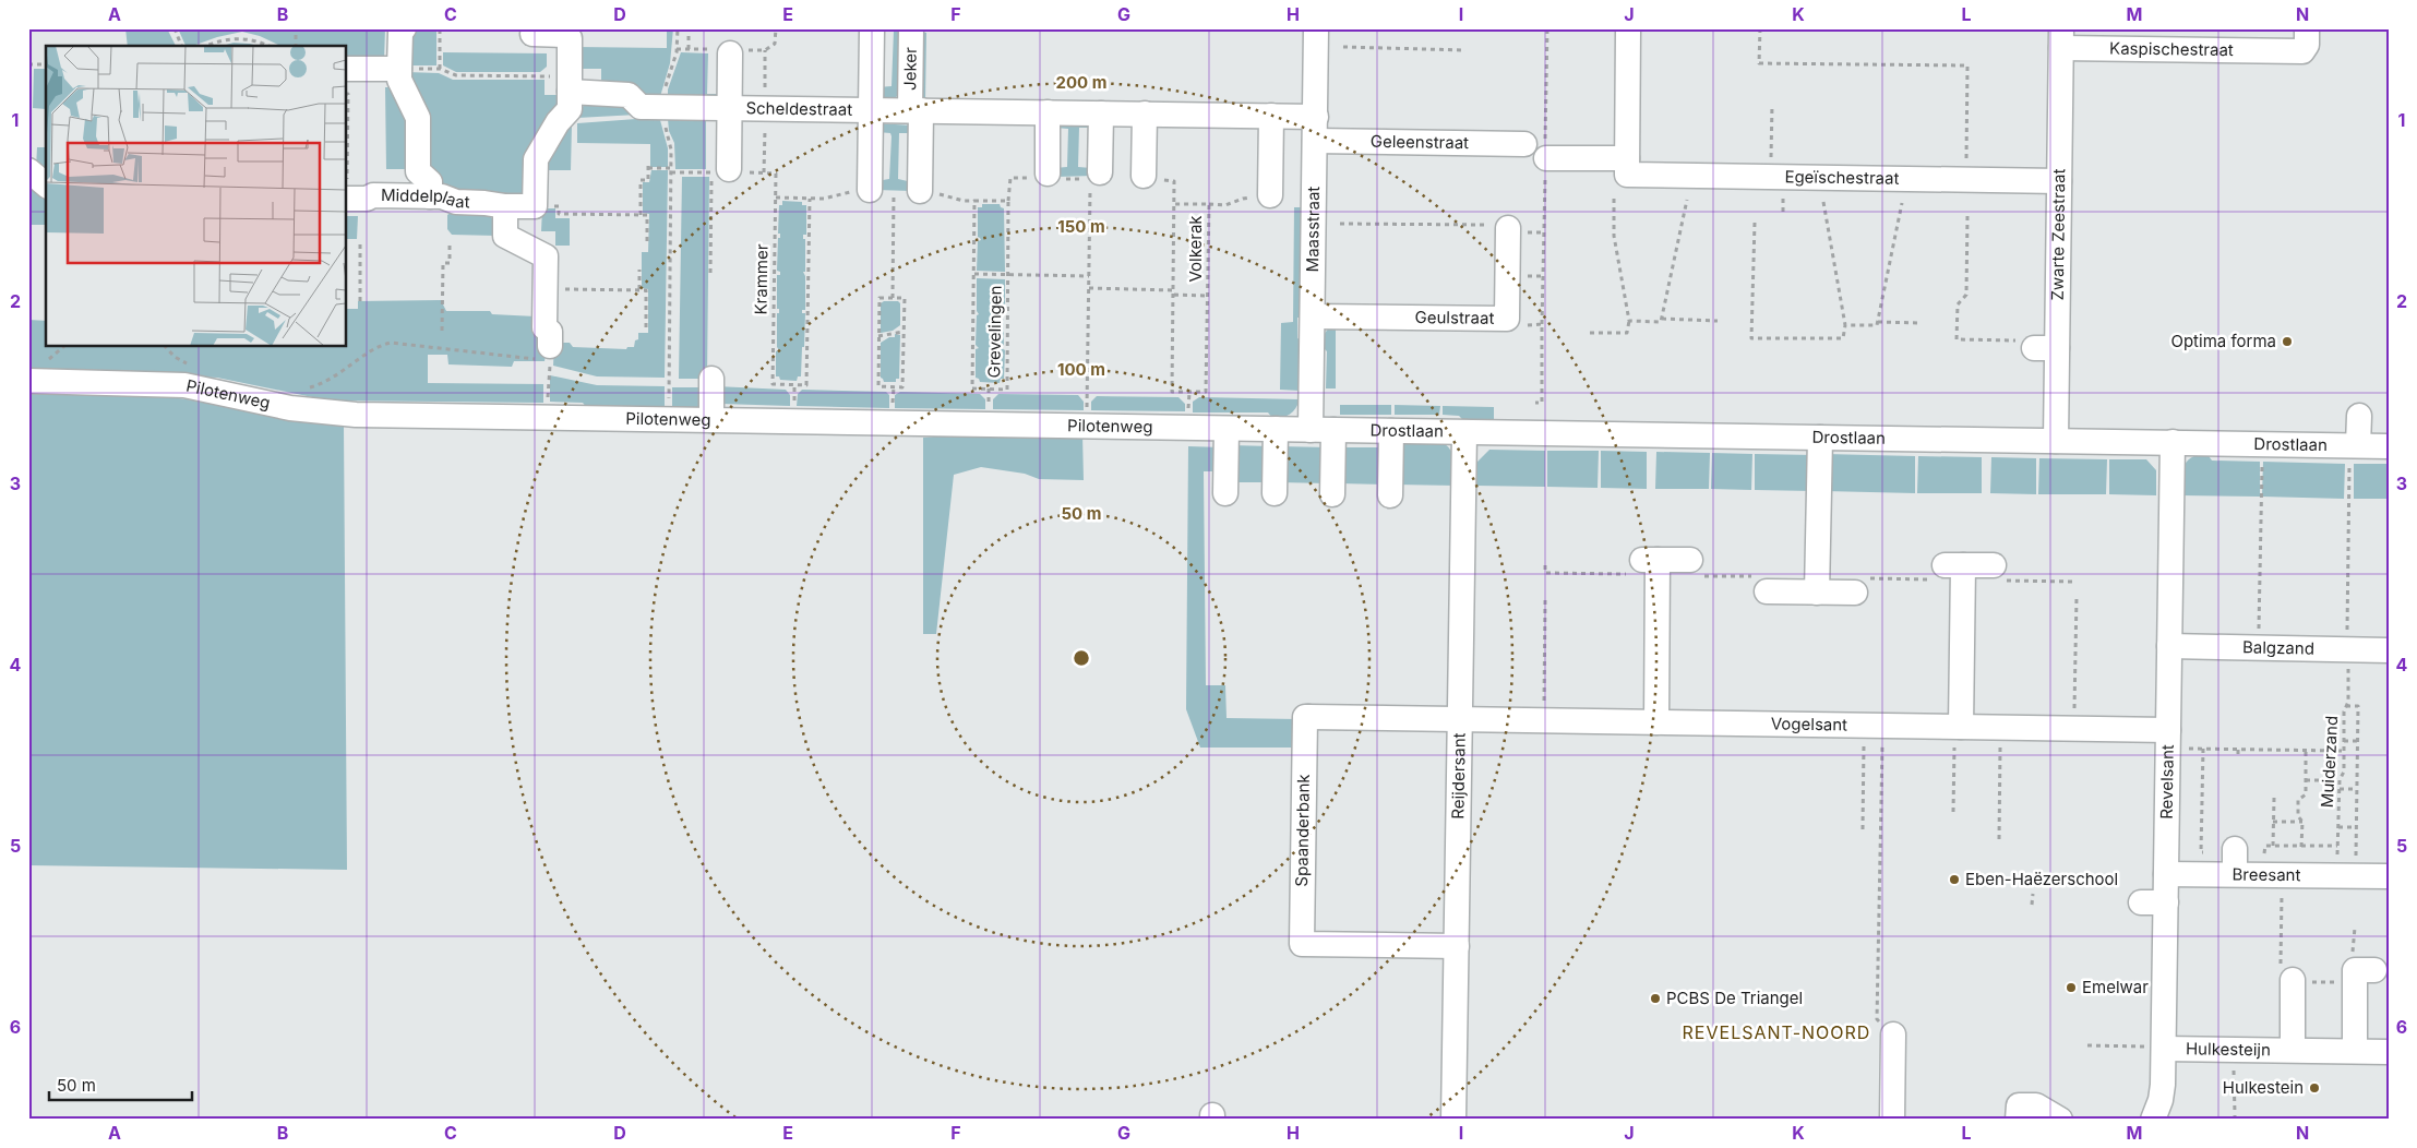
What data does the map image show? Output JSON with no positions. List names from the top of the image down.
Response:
{
  "streets": {
    "street": [
      "Kaspischestraat",
      "Jeker",
      "Scheldestraat",
      "Geleenstraat",
      "Egeïschestraat",
      "Middelplaat",
      "Maasstraat",
      "Zwarte Zeestraat",
      "Geulstraat",
      "Pilotenweg",
      "Drostlaan",
      "Balgzand",
      "Vogelsant",
      "Reijdersant",
      "Revelsant",
      "Spaanderbank",
      "Breesant",
      "Hulkesteijn"
    ],
    "path": [
      "Volkerak",
      "Krammer",
      "Grevelingen",
      "Muiderzand"
    ]
  },
  "crossings": [
    ["Kaspischestraat", "Zwarte Zeestraat"],
    ["Jeker", "Scheldestraat"],
    ["Scheldestraat", "Geleenstraat"],
    ["Scheldestraat", "Middelplaat"],
    ["Scheldestraat", "Maasstraat"],
    ["Geleenstraat", "Egeïschestraat"],
    ["Geleenstraat", "Maasstraat"],
    ["Egeïschestraat", "Zwarte Zeestraat"],
    ["Maasstraat", "Geulstraat"],
    ["Maasstraat", "Pilotenweg"],
    ["Maasstraat", "Drostlaan"],
    ["Zwarte Zeestraat", "Drostlaan"],
    ["Pilotenweg", "Drostlaan"],
    ["Drostlaan", "Reijdersant"],
    ["Drostlaan", "Revelsant"],
    ["Balgzand", "Revelsant"],
    ["Vogelsant", "Reijdersant"],
    ["Vogelsant", "Revelsant"],
    ["Vogelsant", "Spaanderbank"],
    ["Reijdersant", "Spaanderbank"],
    ["Revelsant", "Breesant"],
    ["Revelsant", "Hulkesteijn"]
  ],
  "districts": ["REVELSANT-NOORD"],
  "places": [
    "Optima forma",
    "Eben-Haëzerschool",
    "Emelwar",
    "PCBS De Triangel",
    "Hulkestein"
  ],
  "scale_bar": "50 m",
  "grid": {
    "columns": [
      "A",
      "B",
      "C",
      "D",
      "E",
      "F",
      "G",
      "H",
      "I",
      "J",
      "K",
      "L",
      "M",
      "N"
    ],
    "rows": [
      "1",
      "2",
      "3",
      "4",
      "5",
      "6"
    ]
  },
  "rings": [
    "200 m",
    "150 m",
    "100 m",
    "50 m"
  ]
}
